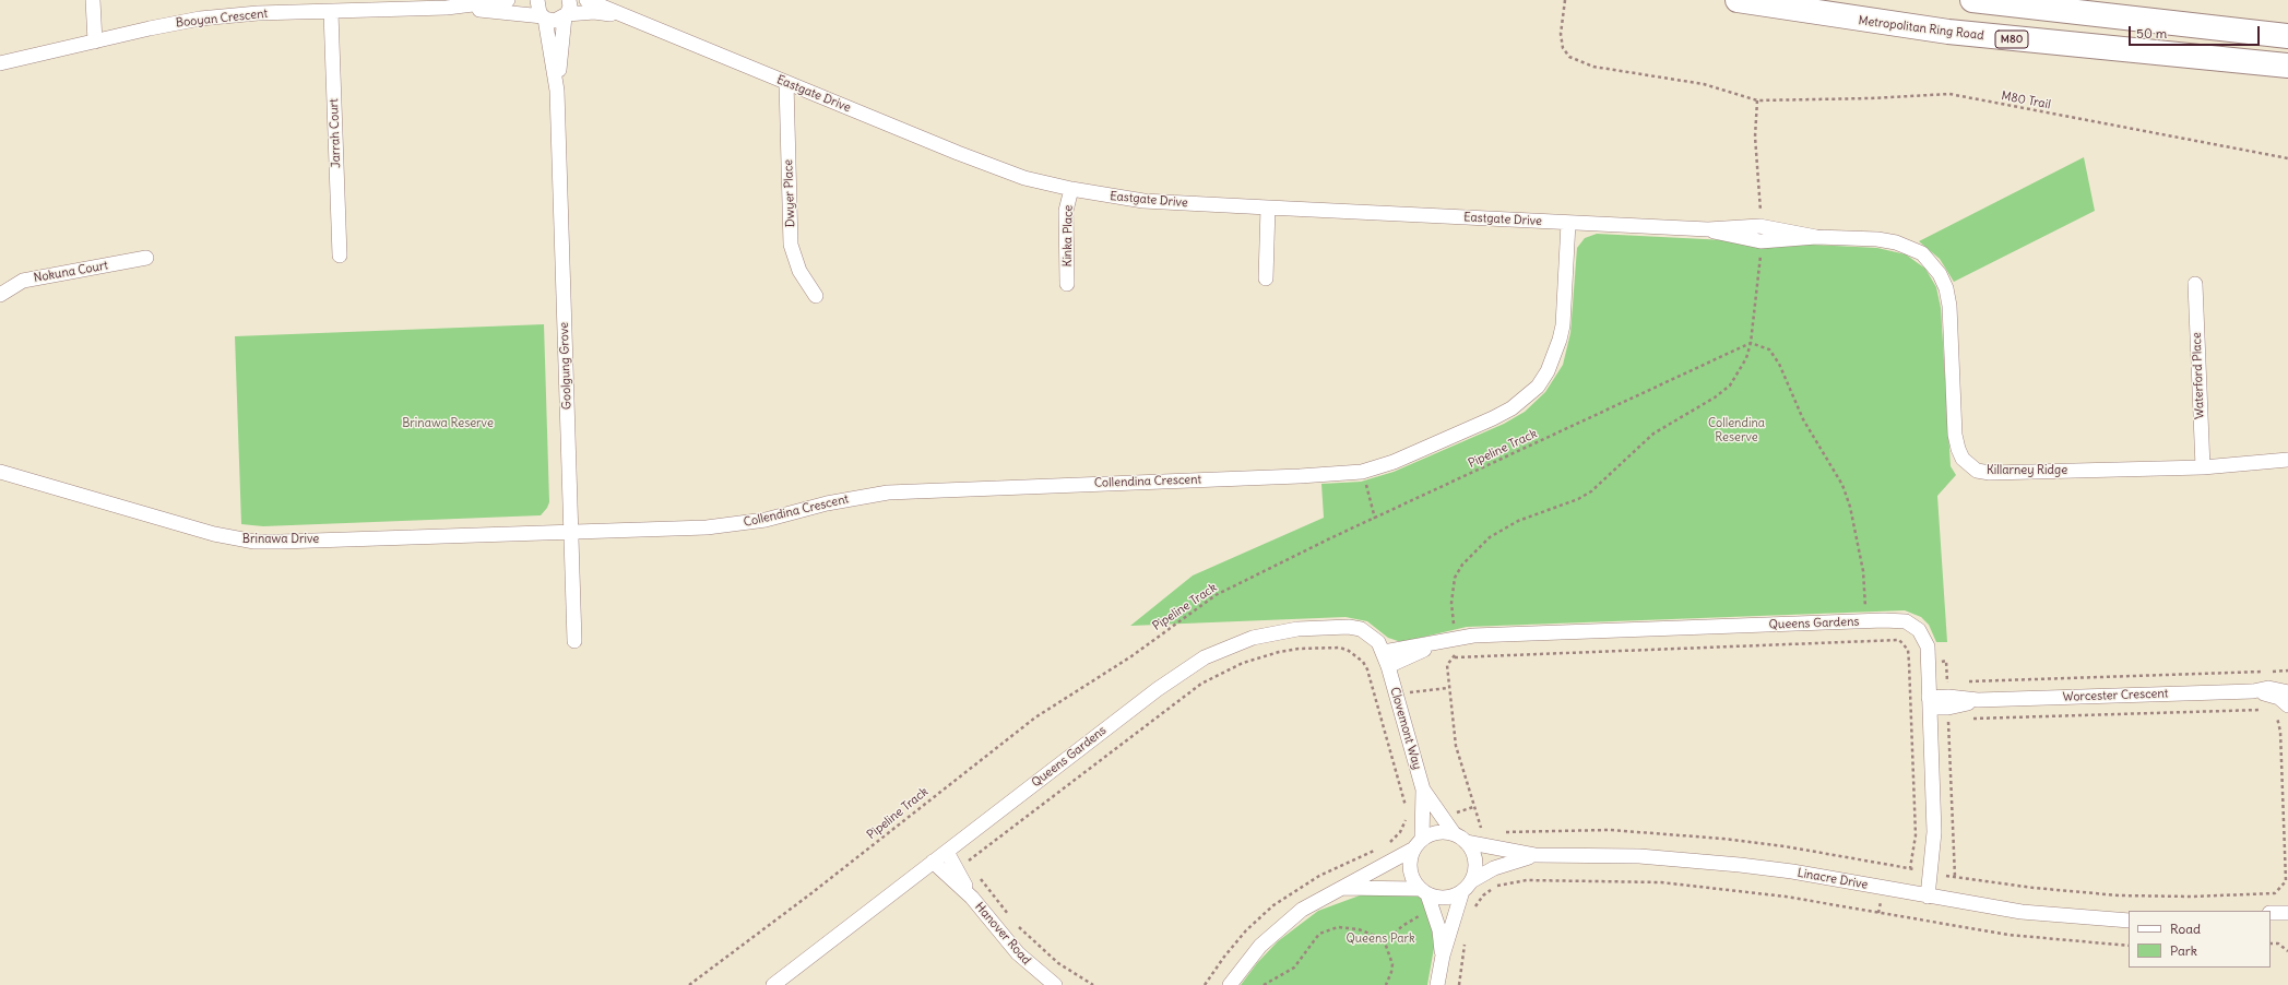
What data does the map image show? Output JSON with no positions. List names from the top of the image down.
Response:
{
  "streets": {
    "highway": ["Metropolitan Ring Road", "M80"],
    "street": [
      "Booyan Crescent",
      "Eastgate Drive",
      "Jarrah Court",
      "Dwyer Place",
      "Kinka Place",
      "Nokuna Court",
      "Goolgung Grove",
      "Waterford Place",
      "Killarney Ridge",
      "Collendina Crescent",
      "Brinawa Drive",
      "Queens Gardens",
      "Worcester Crescent",
      "Clovemont Way",
      "Linacre Drive",
      "Hanover Road"
    ],
    "path": ["M80 Trail", "Pipeline Track"]
  },
  "crossings": [
    ["Booyan Crescent", "Eastgate Drive"],
    ["Booyan Crescent", "Jarrah Court"],
    ["Booyan Crescent", "Goolgung Grove"],
    ["Eastgate Drive", "Dwyer Place"],
    ["Eastgate Drive", "Kinka Place"],
    ["Eastgate Drive", "Goolgung Grove"],
    ["Eastgate Drive", "Killarney Ridge"],
    ["Eastgate Drive", "Collendina Crescent"],
    ["Goolgung Grove", "Collendina Crescent"],
    ["Goolgung Grove", "Brinawa Drive"],
    ["Waterford Place", "Killarney Ridge"],
    ["Collendina Crescent", "Brinawa Drive"],
    ["Queens Gardens", "Worcester Crescent"],
    ["Queens Gardens", "Clovemont Way"],
    ["Queens Gardens", "Linacre Drive"],
    ["Queens Gardens", "Hanover Road"],
    ["Clovemont Way", "Linacre Drive"]
  ],
  "parks": ["Brinawa Reserve", "Collendina Reserve", "Queens Park"],
  "legend": ["Road", "Park"],
  "scale_bar": "50 m"
}
